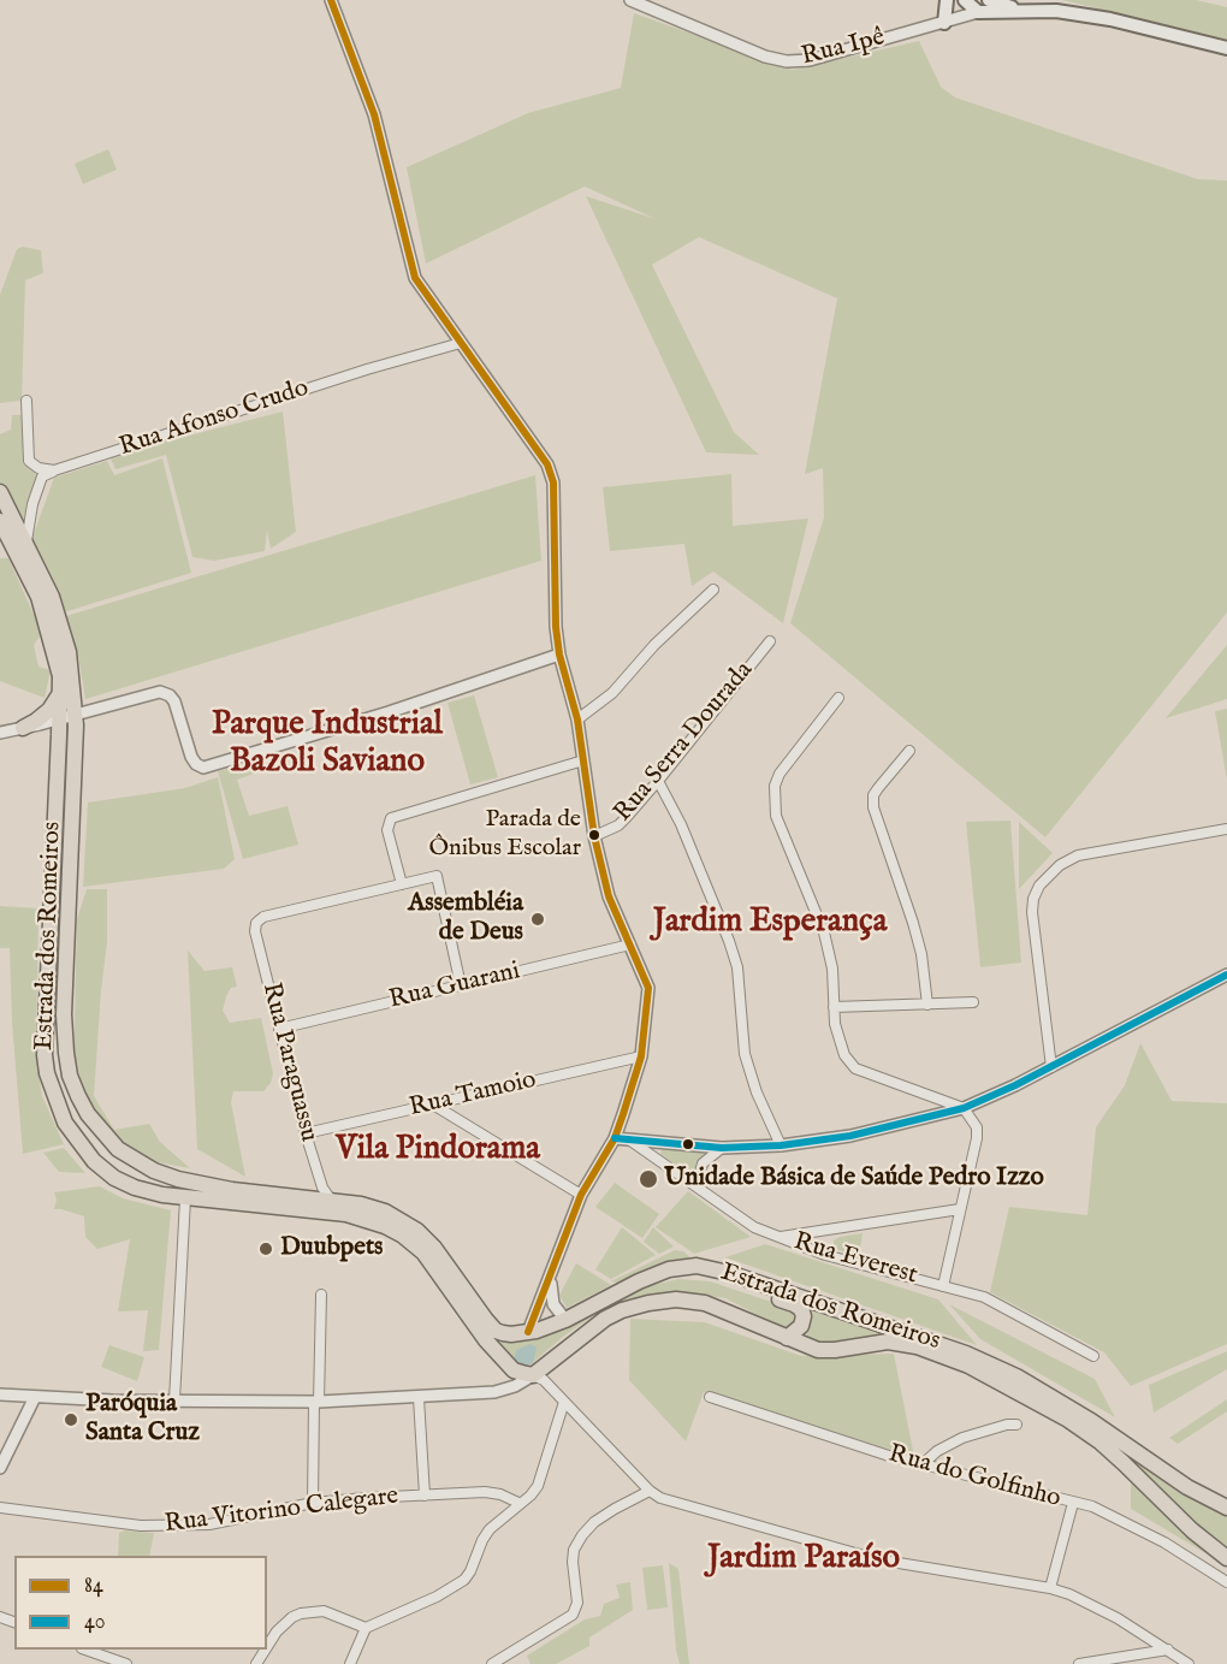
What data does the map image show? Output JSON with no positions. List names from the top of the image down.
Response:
{
  "streets": {
    "main road": ["Estrada dos Romeiros"],
    "street": [
      "Rua Ipê",
      "Rua Afonso Crudo",
      "Rua Serra Dourada",
      "Rua Guarani",
      "Rua Paraguassu",
      "Rua Tamoio",
      "Rua Everest",
      "Rua do Golfinho",
      "Rua Vitorino Calegare"
    ]
  },
  "crossings": [
    ["Estrada dos Romeiros", "Rua Paraguassu"],
    ["Rua Guarani", "Rua Paraguassu"],
    ["Rua Paraguassu", "Rua Tamoio"]
  ],
  "districts": [
    "Parque Industrial Bazoli Saviano",
    "Jardim Esperança",
    "Vila Pindorama",
    "Jardim Paraíso"
  ],
  "places": [
    "Parada de Ônibus Escolar",
    "Assembléia de Deus",
    "Unidade Básica de Saúde Pedro Izzo",
    "Duubpets",
    "Paróquia Santa Cruz"
  ],
  "lines": ["transit line 84", "transit line 40"],
  "legend": ["84", "40"]
}
